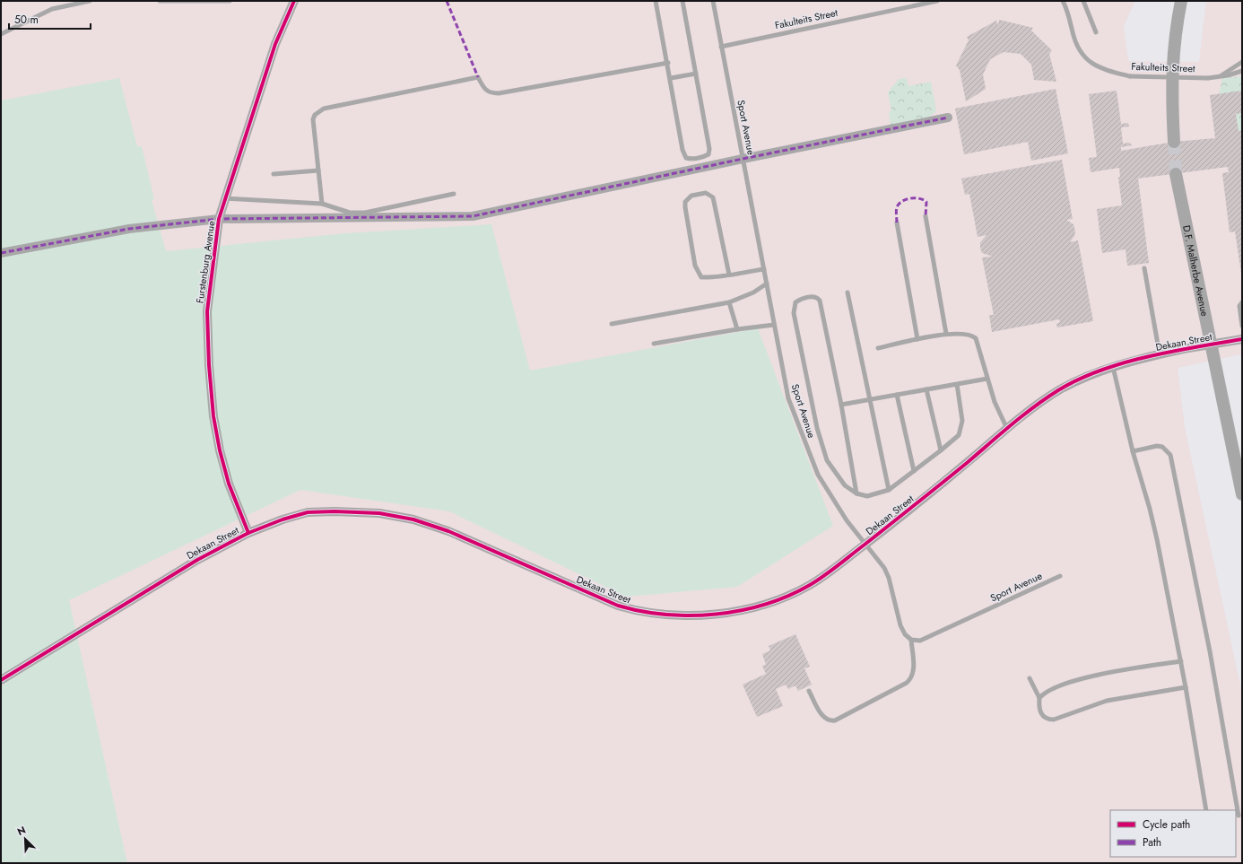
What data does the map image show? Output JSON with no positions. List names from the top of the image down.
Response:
{
  "streets": {
    "street": ["Furstenburg Avenue", "D.F. Malherbe Avenue", "Dekaan Street"],
    "lane": ["Fakulteits Street", "Sport Avenue"]
  },
  "crossings": [
    ["Fakulteits Street", "Sport Avenue"],
    ["Sport Avenue", "Dekaan Street"],
    ["Furstenburg Avenue", "Dekaan Street"]
  ],
  "legend": ["Cycle path", "Path"],
  "scale_bar": "50 m",
  "north": "top left"
}
